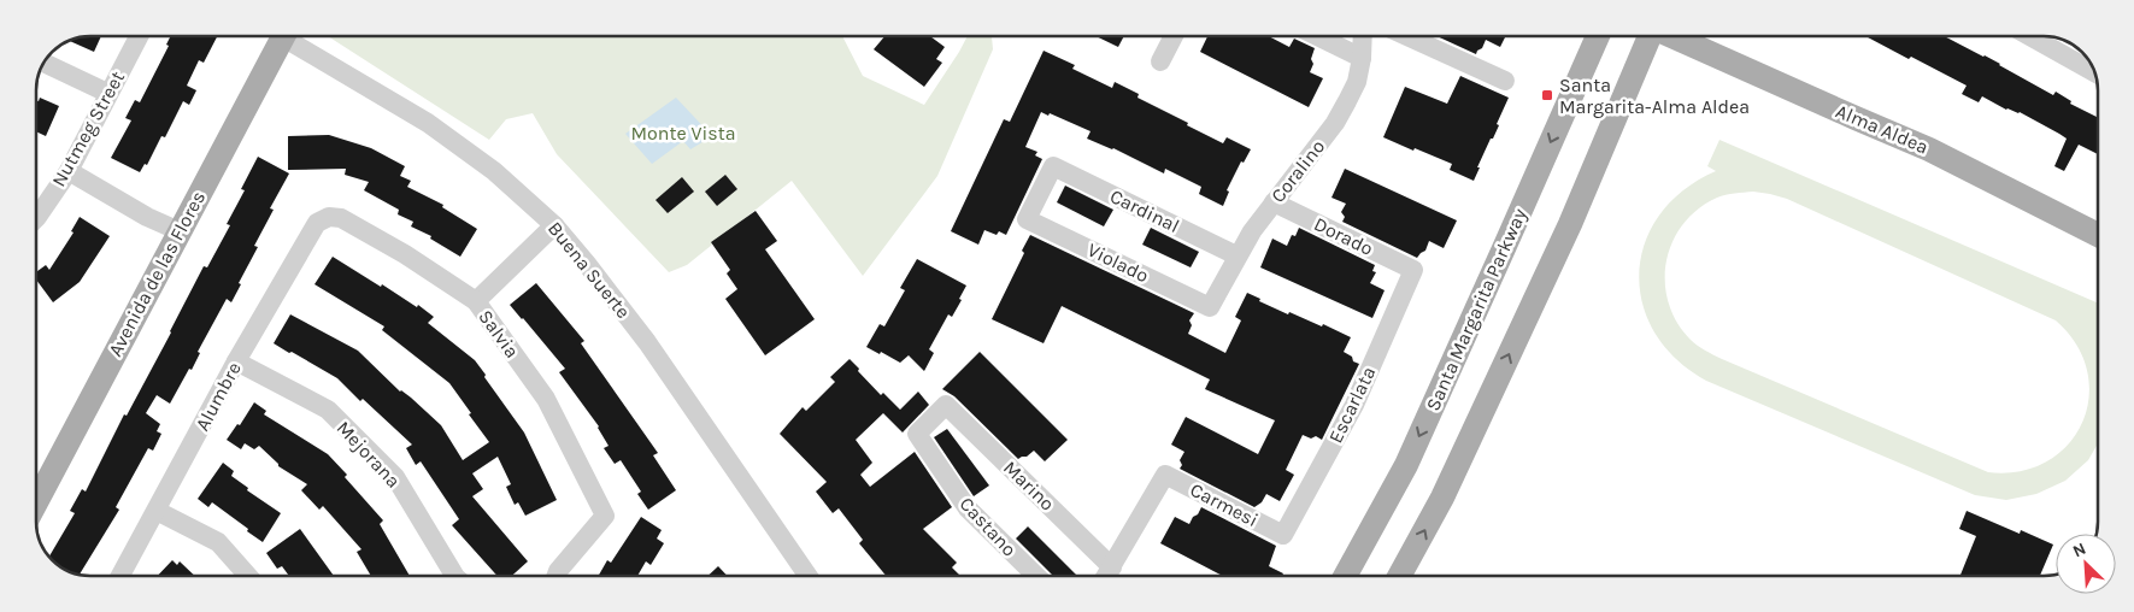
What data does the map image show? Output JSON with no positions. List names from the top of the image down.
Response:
{
  "streets": {
    "main road": ["Alma Aldea", "Avenida de las Flores", "Santa Margarita Parkway"],
    "street": [
      "Nutmeg Street",
      "Coralino",
      "Cardinal",
      "Dorado",
      "Violado",
      "Buena Suerte",
      "Salvia",
      "Alumbre",
      "Escarlata",
      "Mejorana",
      "Marino",
      "Carmesi",
      "Castano"
    ]
  },
  "crossings": [
    ["Coralino", "Cardinal"],
    ["Coralino", "Dorado"],
    ["Coralino", "Violado"],
    ["Cardinal", "Violado"],
    ["Dorado", "Escarlata"],
    ["Salvia", "Alumbre"],
    ["Alumbre", "Mejorana"],
    ["Escarlata", "Carmesi"],
    ["Marino", "Carmesi"],
    ["Marino", "Castano"]
  ],
  "parks": ["Monte Vista"],
  "places": {
    "transit": ["Santa Margarita-Alma Aldea"]
  },
  "north": "top left"
}
